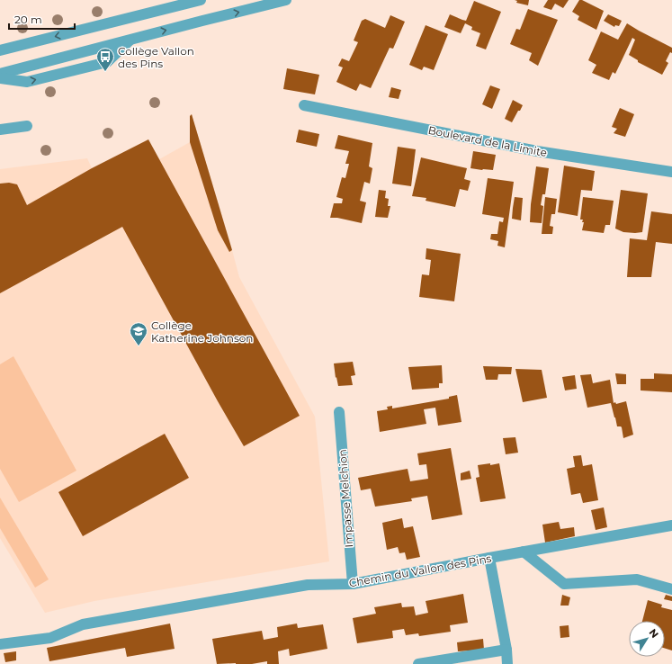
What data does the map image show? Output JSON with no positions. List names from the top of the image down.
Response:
{
  "streets": {
    "street": ["Boulevard de la Limite", "Impasse Melchion", "Chemin du Vallon des Pins"]
  },
  "crossings": [
    ["Impasse Melchion", "Chemin du Vallon des Pins"]
  ],
  "places": {
    "bus stop": ["Collège Vallon des Pins"],
    "school or university": ["Collège Katherine Johnson"]
  },
  "scale_bar": "20 m",
  "north": "top right"
}
